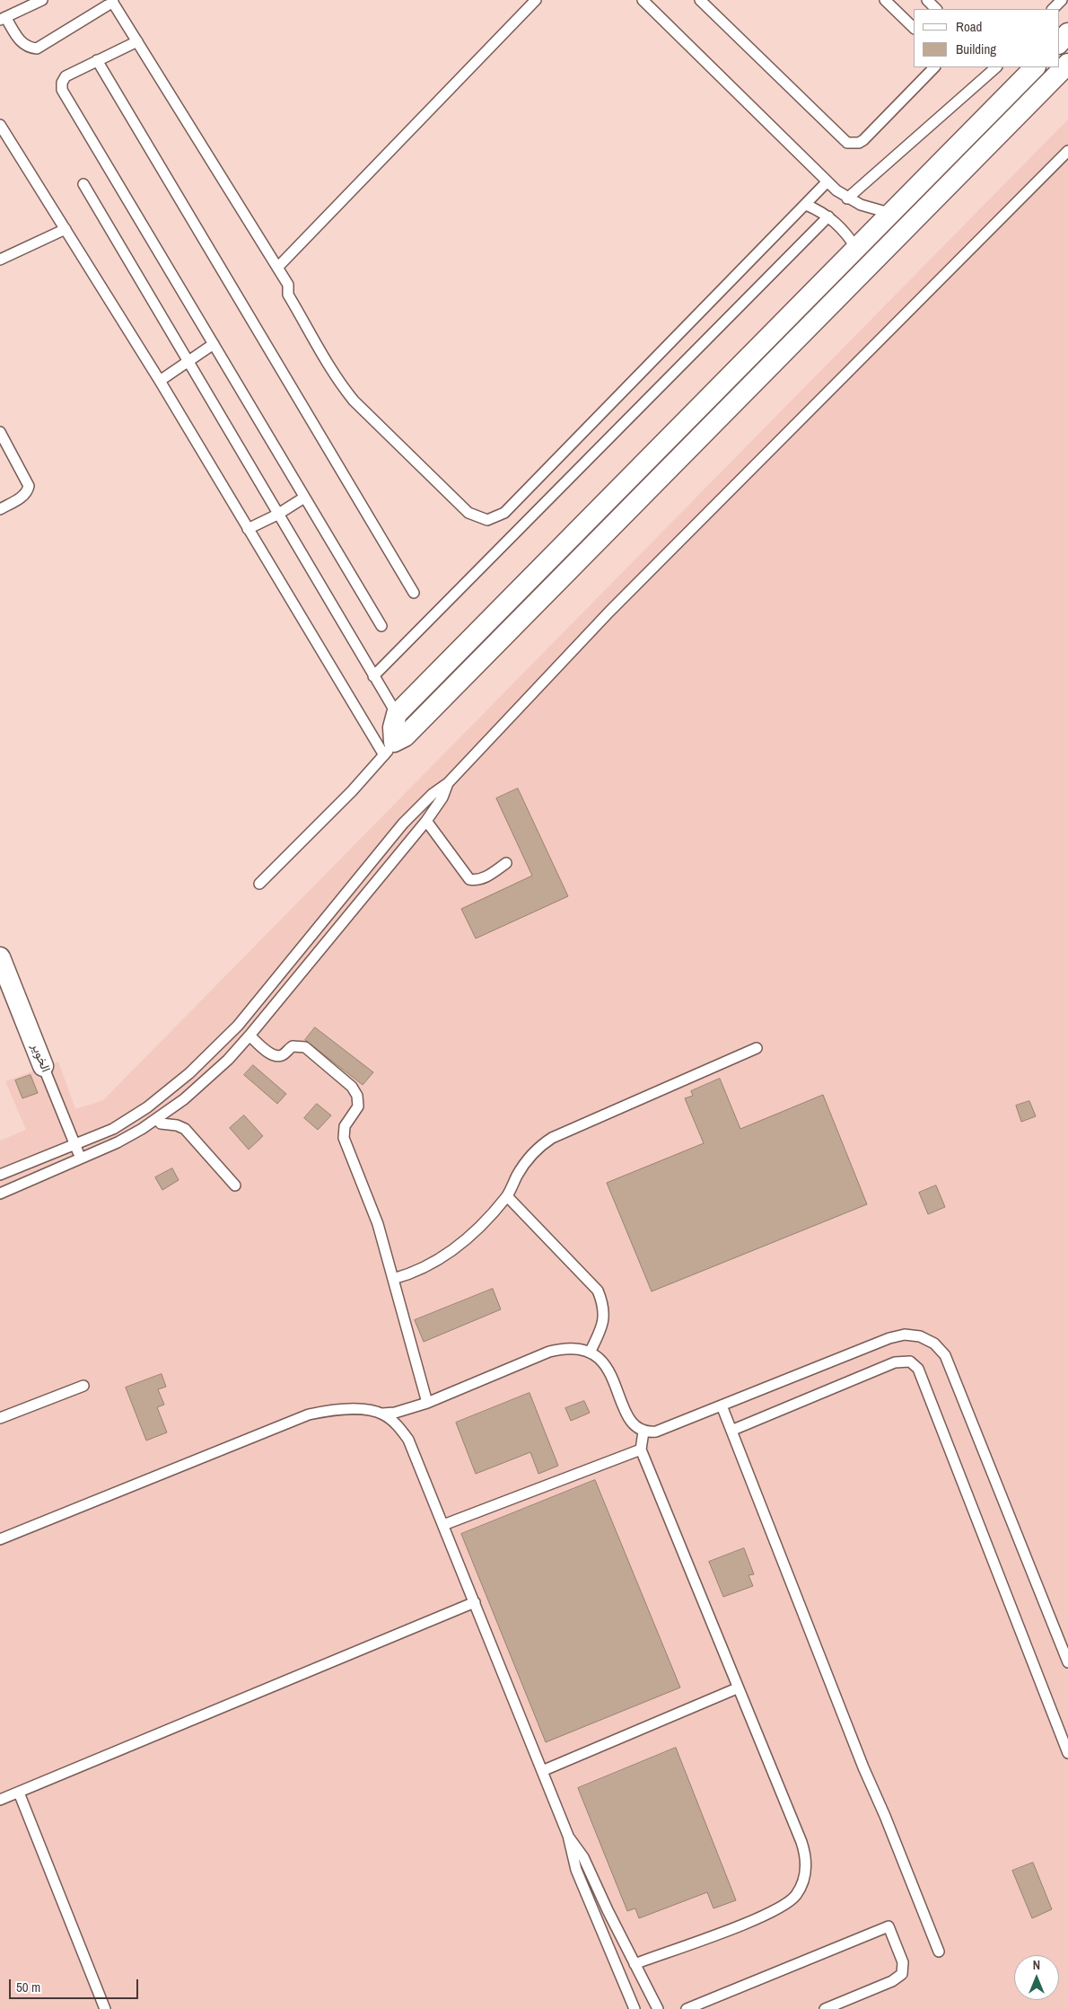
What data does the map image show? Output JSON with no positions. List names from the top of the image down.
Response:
{
  "streets": {
    "street": ["الخوير"]
  },
  "legend": ["Road", "Building"],
  "scale_bar": "50 m",
  "north": "top"
}
